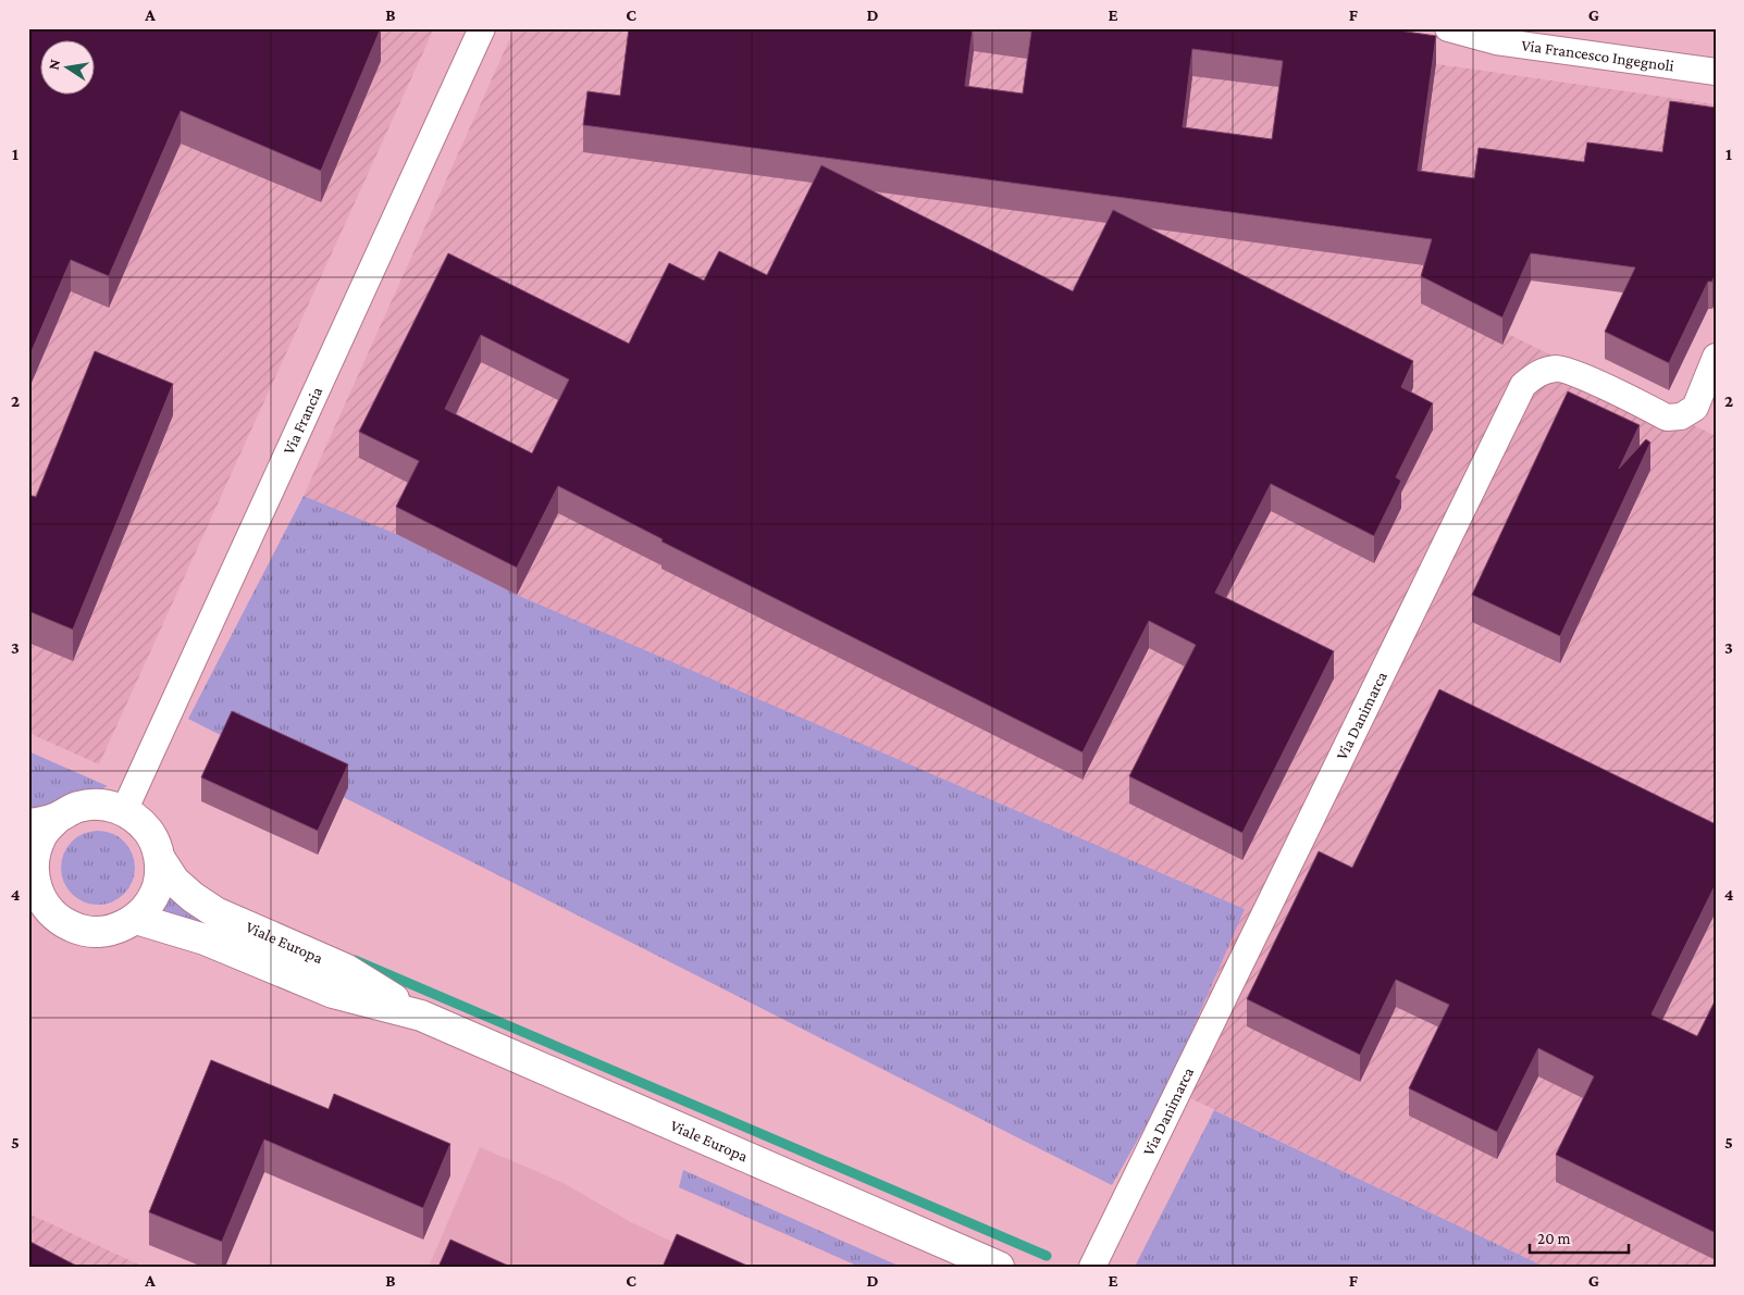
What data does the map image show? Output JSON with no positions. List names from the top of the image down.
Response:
{
  "streets": {
    "street": [
      "Via Francesco Ingegnoli",
      "Via Francia",
      "Via Danimarca",
      "Viale Europa"
    ]
  },
  "crossings": [
    ["Via Francia", "Viale Europa"]
  ],
  "scale_bar": "20 m",
  "north": "left",
  "grid": {
    "columns": [
      "A",
      "B",
      "C",
      "D",
      "E",
      "F",
      "G"
    ],
    "rows": [
      "1",
      "2",
      "3",
      "4",
      "5"
    ]
  }
}
